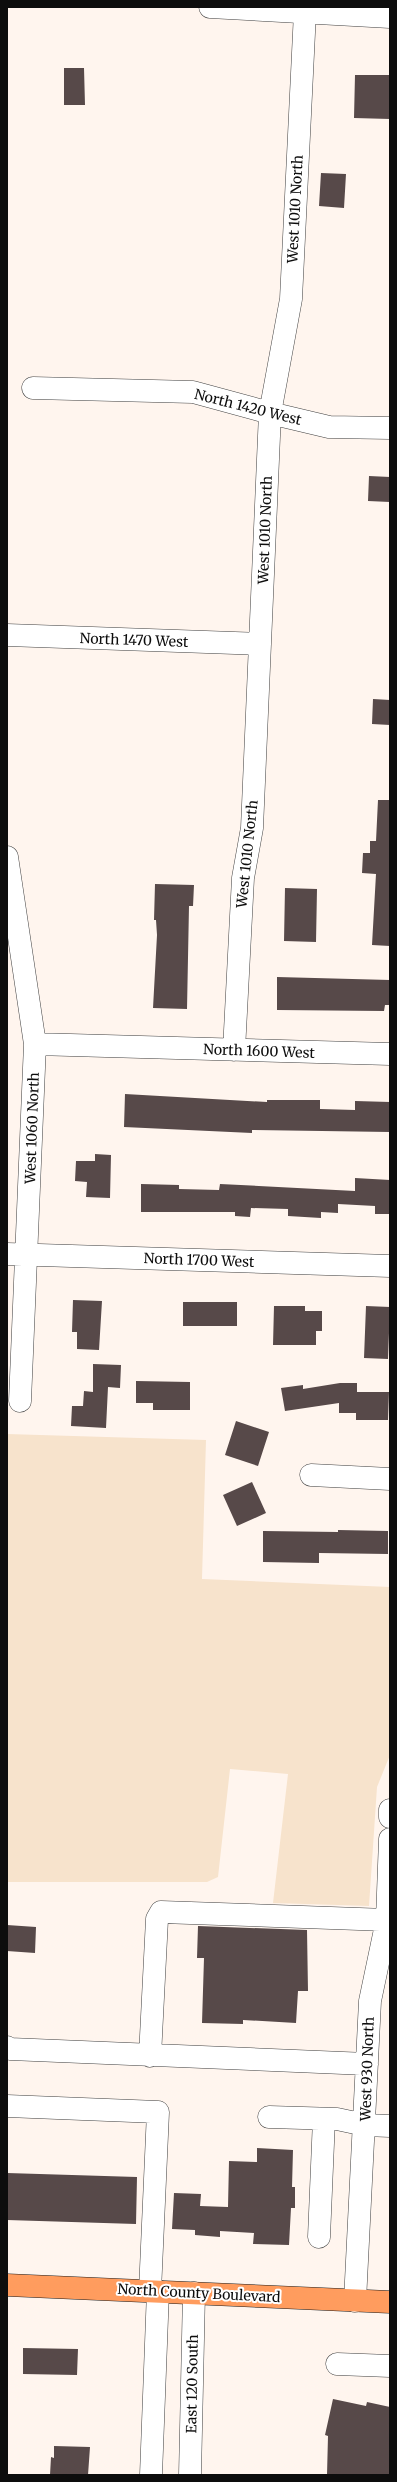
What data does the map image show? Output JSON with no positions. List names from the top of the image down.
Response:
{
  "streets": {
    "main road": ["North County Boulevard"],
    "street": [
      "West 1010 North",
      "North 1420 West",
      "North 1470 West",
      "North 1600 West",
      "West 1060 North",
      "North 1700 West",
      "West 930 North",
      "East 120 South"
    ]
  },
  "crossings": [
    ["West 1010 North", "North 1420 West"],
    ["West 1010 North", "North 1470 West"],
    ["West 1010 North", "North 1600 West"],
    ["North 1600 West", "West 1060 North"],
    ["West 1060 North", "North 1700 West"],
    ["West 930 North", "North County Boulevard"],
    ["North County Boulevard", "East 120 South"]
  ]
}
